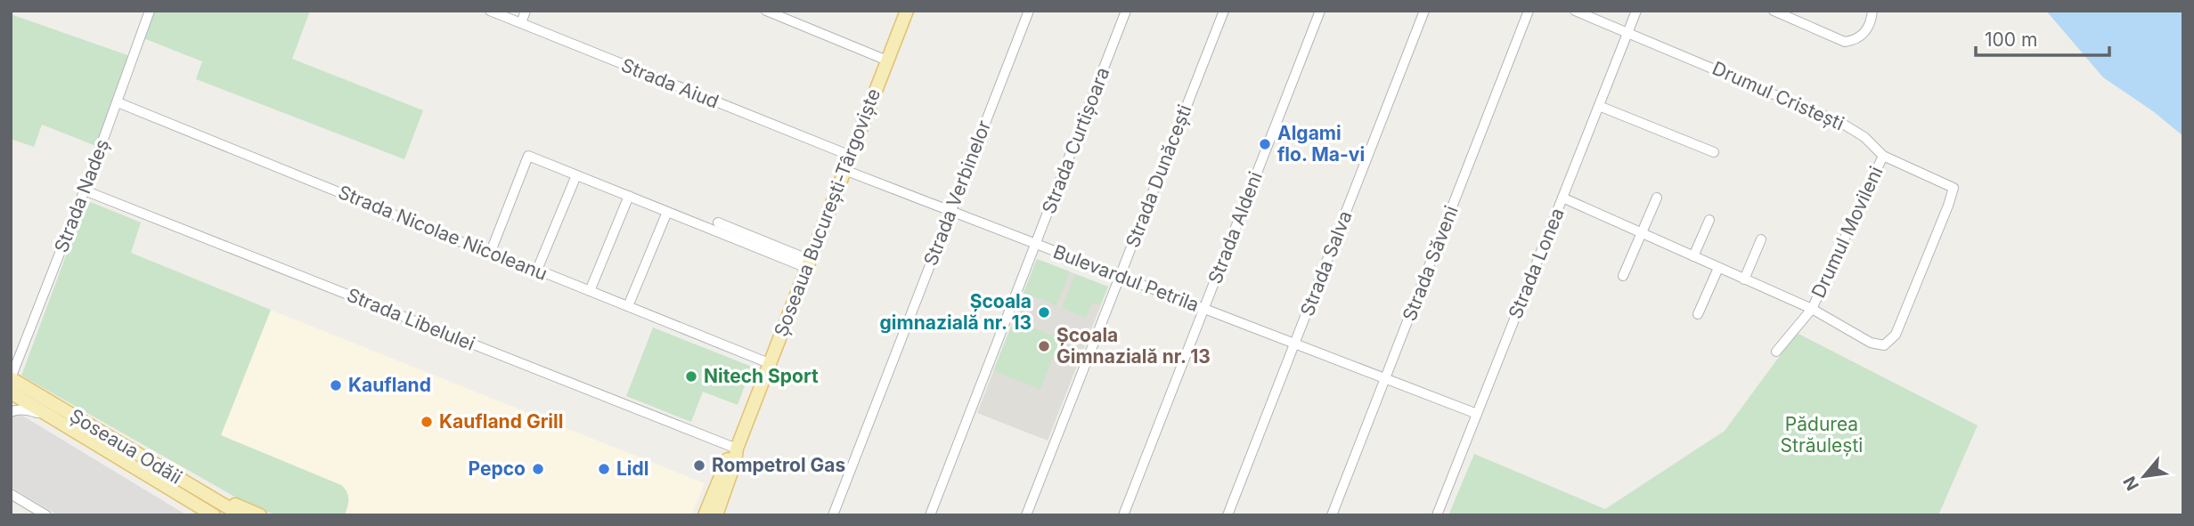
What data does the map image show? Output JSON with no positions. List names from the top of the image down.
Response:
{
  "streets": {
    "main road": ["Șoseaua București-Târgoviște", "Șoseaua Odăii"],
    "street": [
      "Strada Aiud",
      "Drumul Cristești",
      "Strada Curtișoara",
      "Strada Dunăcești",
      "Strada Verbinelor",
      "Strada Nadeș",
      "Strada Aldeni",
      "Drumul Movileni",
      "Strada Nicolae Nicoleanu",
      "Strada Salva",
      "Strada Săveni",
      "Strada Lonea",
      "Bulevardul Petrila",
      "Strada Libelulei"
    ]
  },
  "crossings": [
    ["Strada Aiud", "Șoseaua București-Târgoviște"],
    ["Drumul Cristești", "Drumul Movileni"],
    ["Drumul Cristești", "Strada Lonea"],
    ["Strada Curtișoara", "Bulevardul Petrila"],
    ["Strada Dunăcești", "Bulevardul Petrila"],
    ["Strada Verbinelor", "Bulevardul Petrila"],
    ["Strada Nadeș", "Strada Nicolae Nicoleanu"],
    ["Strada Nadeș", "Strada Libelulei"],
    ["Strada Nadeș", "Șoseaua Odăii"],
    ["Șoseaua București-Târgoviște", "Strada Nicolae Nicoleanu"],
    ["Șoseaua București-Târgoviște", "Bulevardul Petrila"],
    ["Șoseaua București-Târgoviște", "Strada Libelulei"],
    ["Strada Aldeni", "Bulevardul Petrila"],
    ["Strada Salva", "Bulevardul Petrila"],
    ["Strada Săveni", "Bulevardul Petrila"],
    ["Strada Lonea", "Bulevardul Petrila"]
  ],
  "parks": ["Pădurea Străulești"],
  "places": [
    "Algami flo. Ma-vi",
    "Școala gimnazială nr. 13",
    "Școala Gimnazială nr. 13",
    "Nitech Sport",
    "Kaufland",
    "Kaufland Grill",
    "Rompetrol Gas",
    "Pepco",
    "Lidl"
  ],
  "scale_bar": "100 m",
  "north": "bottom left"
}
